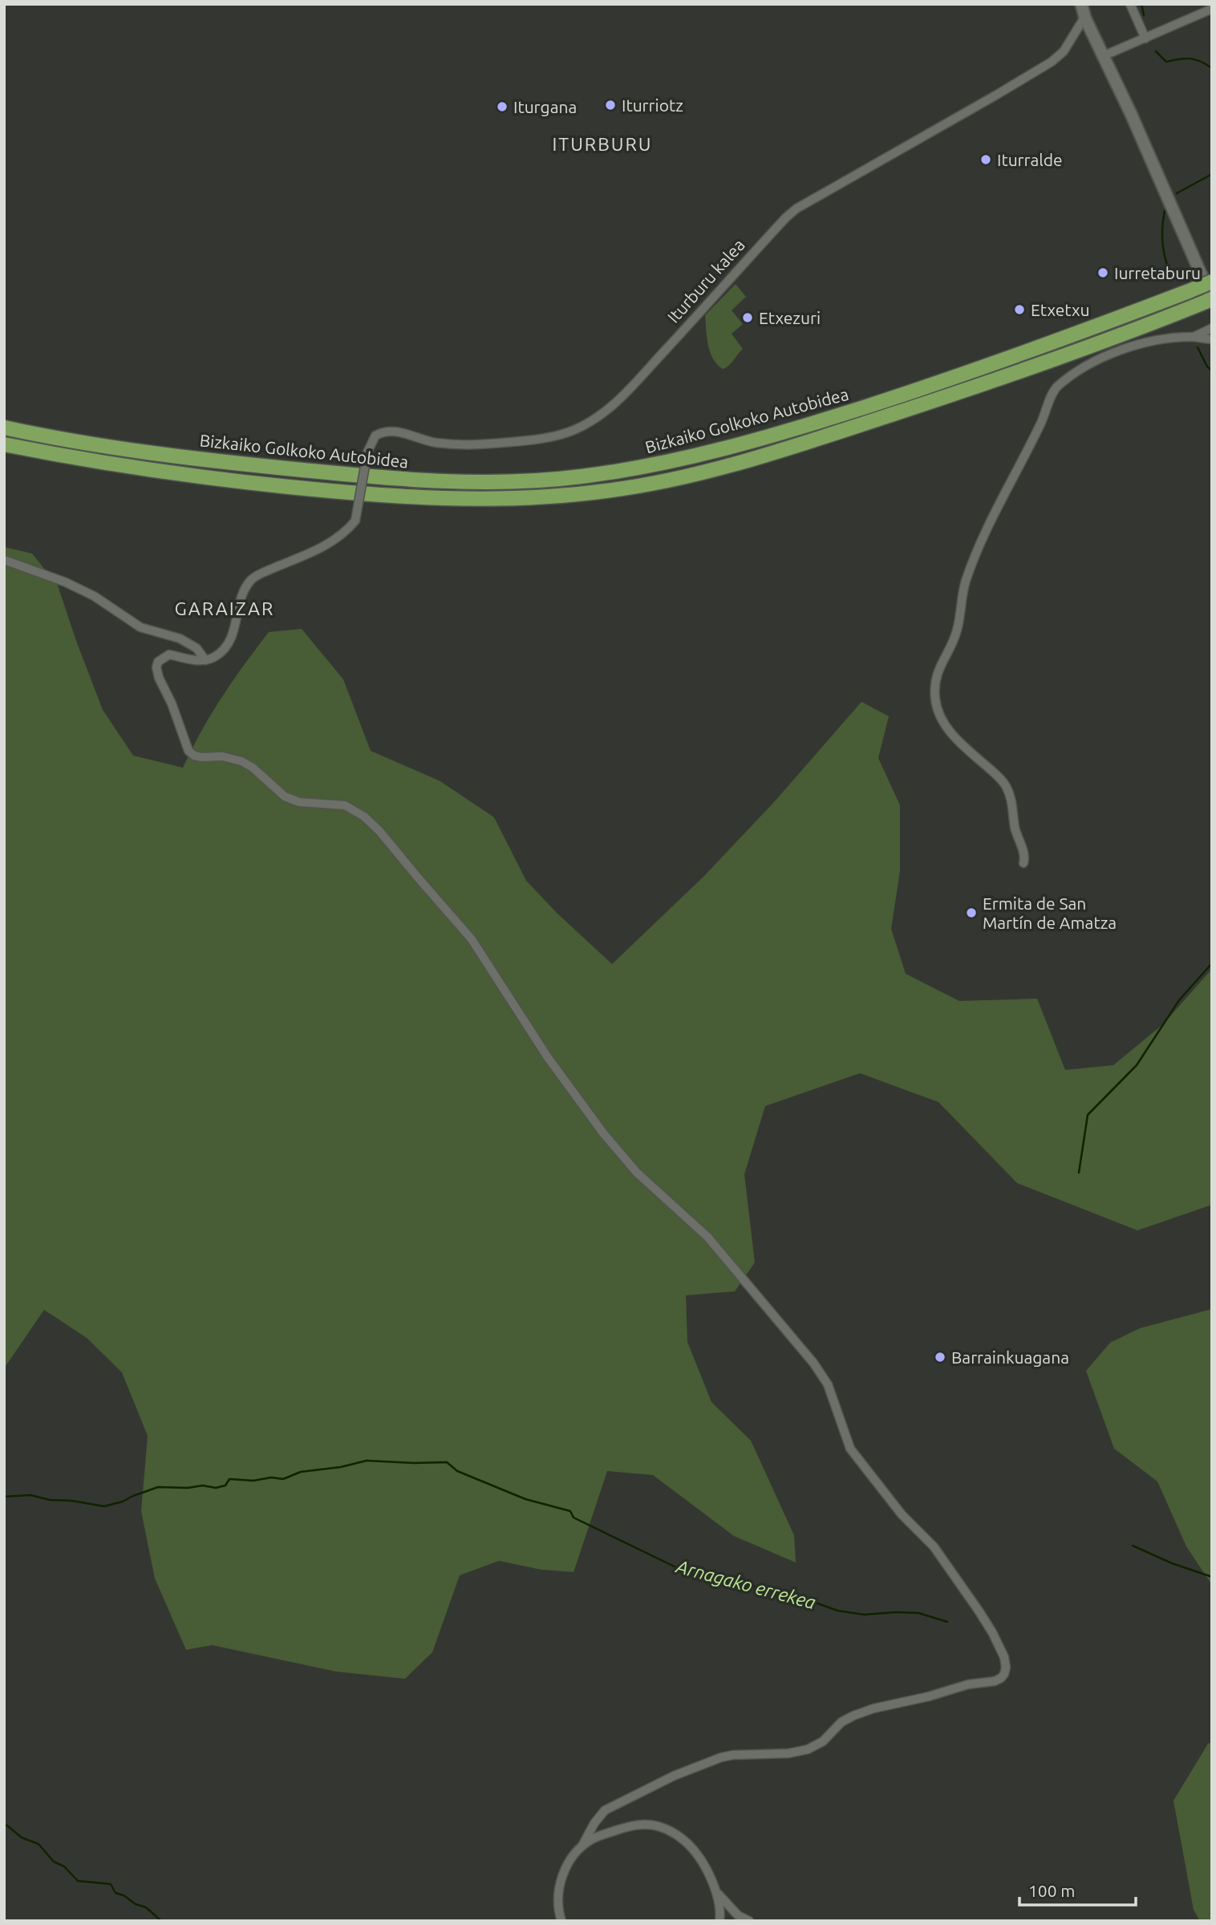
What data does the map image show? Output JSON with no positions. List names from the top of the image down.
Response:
{
  "streets": {
    "highway": ["Bizkaiko Golkoko Autobidea"],
    "street": ["Iturburu kalea"]
  },
  "districts": ["ITURBURU", "GARAIZAR"],
  "water": ["Arnagako errekea"],
  "places": [
    "Iturriotz",
    "Iturgana",
    "Iturralde",
    "Iurretaburu",
    "Etxetxu",
    "Etxezuri",
    "Ermita de San Martín de Amatza",
    "Barrainkuagana"
  ],
  "scale_bar": "100 m"
}
